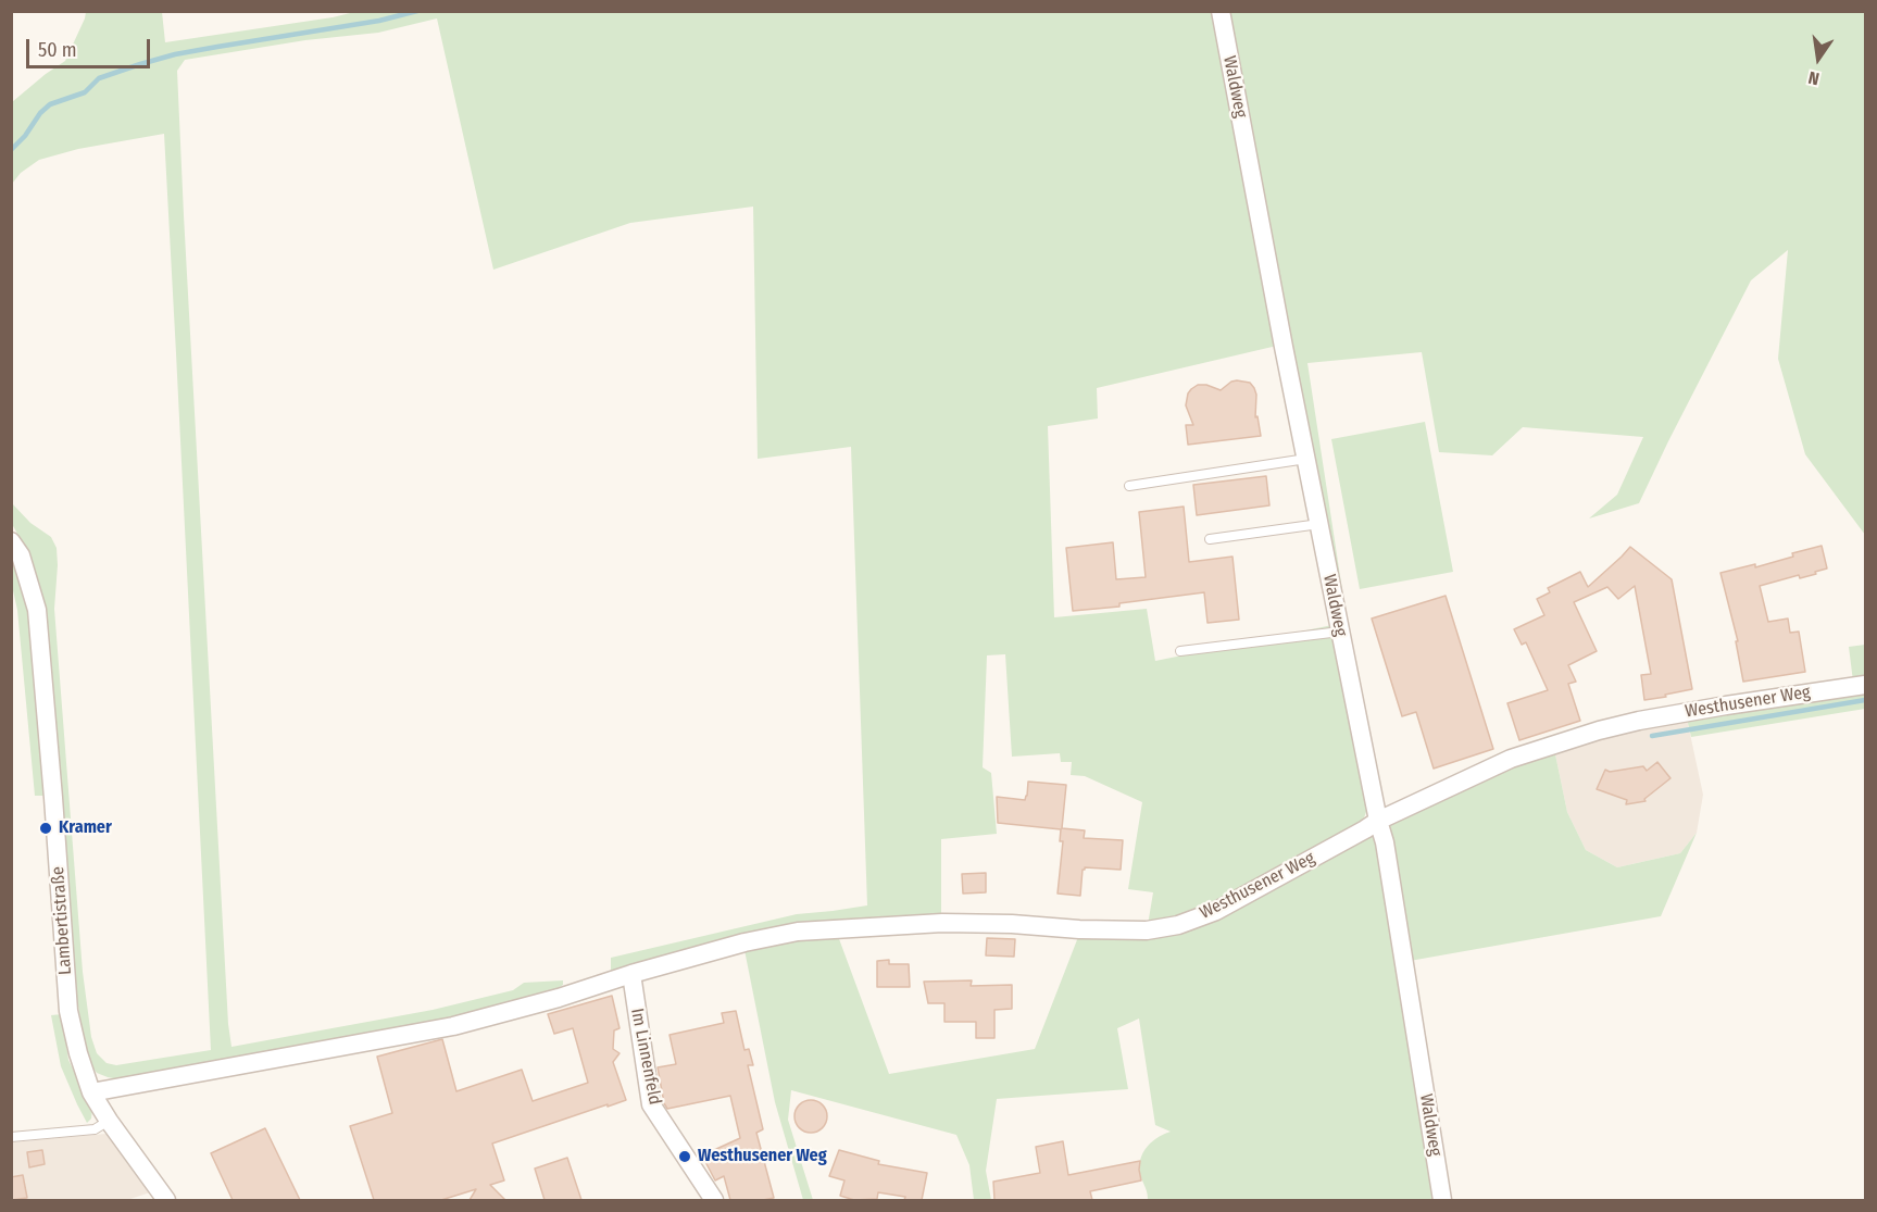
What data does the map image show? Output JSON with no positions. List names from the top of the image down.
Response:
{
  "streets": {
    "street": [
      "Waldweg",
      "Westhusener Weg",
      "Lambertistraße",
      "Im Linnenfeld"
    ]
  },
  "crossings": [
    ["Waldweg", "Westhusener Weg"],
    ["Westhusener Weg", "Lambertistraße"],
    ["Westhusener Weg", "Im Linnenfeld"]
  ],
  "places": ["Kramer", "Westhusener Weg"],
  "scale_bar": "50 m",
  "north": "bottom"
}
